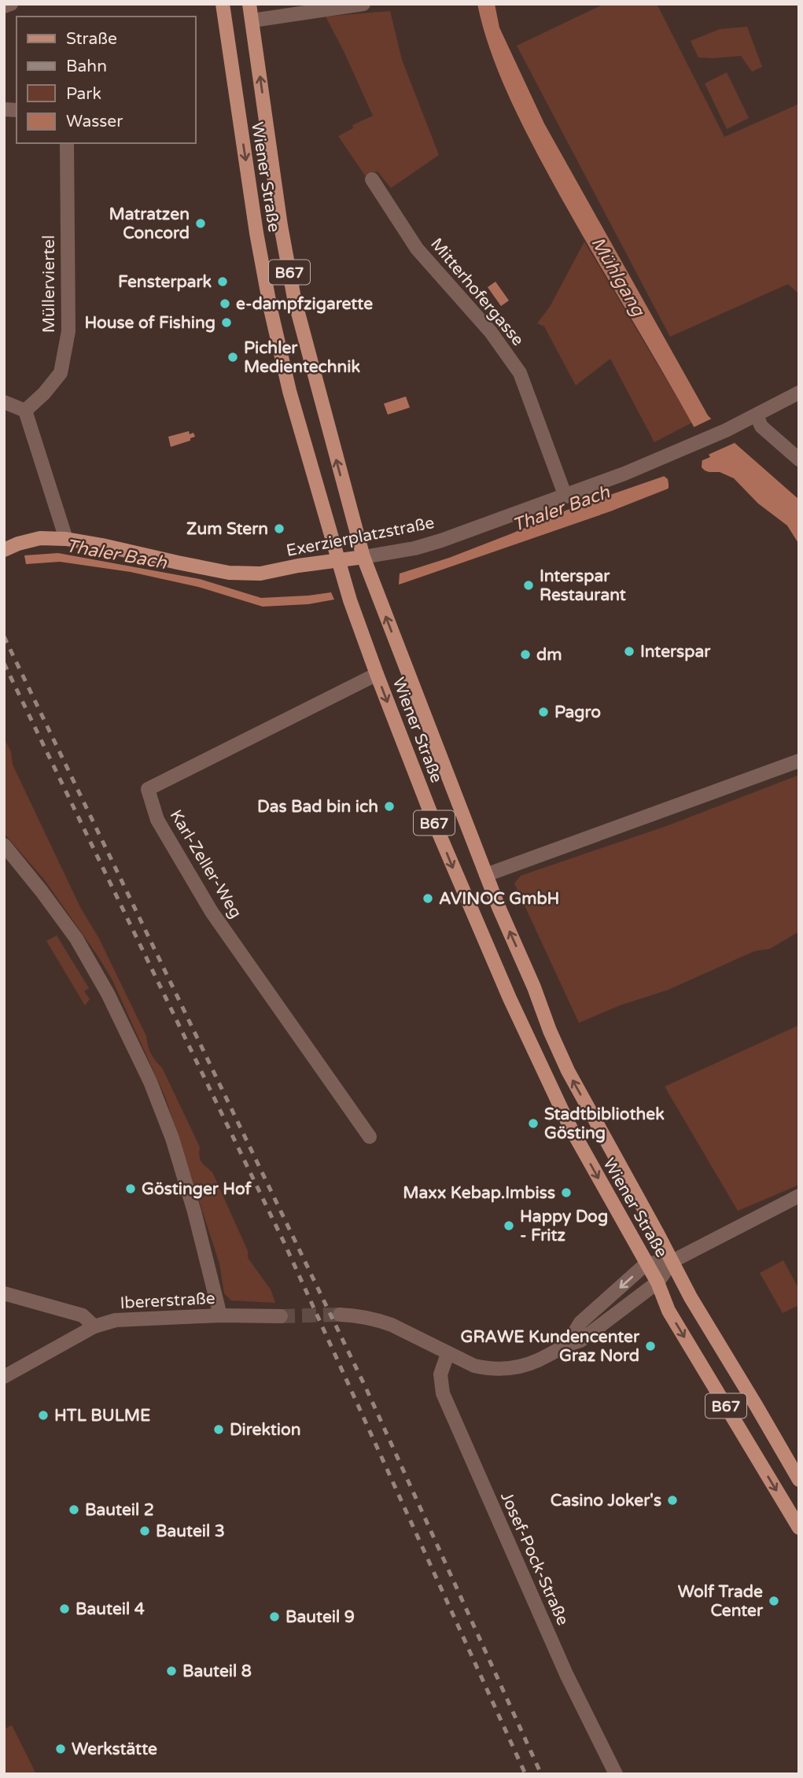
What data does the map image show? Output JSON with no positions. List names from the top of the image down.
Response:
{
  "streets": {
    "main road": ["Wiener Straße", "B67", "Exerzierplatzstraße"],
    "street": [
      "Müllerviertel",
      "Mitterhofergasse",
      "Karl-Zeller-Weg",
      "Ibererstraße",
      "Josef-Pock-Straße"
    ]
  },
  "crossings": [
    ["Wiener Straße", "Exerzierplatzstraße"],
    ["Wiener Straße", "Karl-Zeller-Weg"],
    ["Mitterhofergasse", "Exerzierplatzstraße"]
  ],
  "water": ["Mühlgang", "Thaler Bach"],
  "places": [
    "Matratzen Concord",
    "Fensterpark",
    "e-dampfzigarette",
    "House of Fishing",
    "Pichler Medientechnik",
    "Zum Stern",
    "Interspar Restaurant",
    "Interspar",
    "dm",
    "Pagro",
    "Das Bad bin ich",
    "AVINOC GmbH",
    "Stadtbibliothek Gösting",
    "Göstinger Hof",
    "Maxx Kebap.Imbiss",
    "Happy Dog - Fritz",
    "GRAWE Kundencenter Graz Nord",
    "HTL BULME",
    "Direktion",
    "Casino Joker's",
    "Bauteil 2",
    "Bauteil 3",
    "Wolf Trade Center",
    "Bauteil 4",
    "Bauteil 9",
    "Bauteil 8",
    "Werkstätte"
  ],
  "legend": [
    "Straße",
    "Bahn",
    "Park",
    "Wasser"
  ]
}
